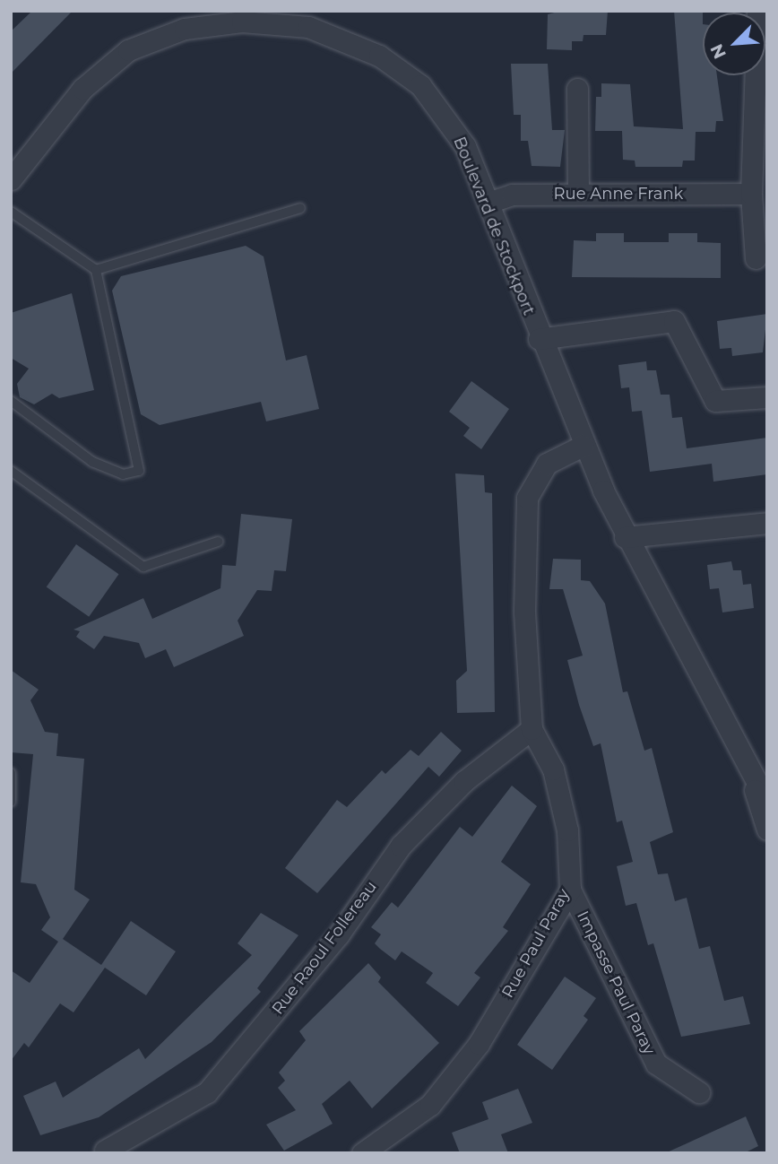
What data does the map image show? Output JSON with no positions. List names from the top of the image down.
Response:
{
  "streets": {
    "street": [
      "Rue Anne Frank",
      "Boulevard de Stockport",
      "Rue Paul Paray",
      "Rue Raoul Follereau",
      "Impasse Paul Paray"
    ]
  },
  "crossings": [
    ["Rue Anne Frank", "Boulevard de Stockport"],
    ["Boulevard de Stockport", "Rue Paul Paray"],
    ["Rue Paul Paray", "Rue Raoul Follereau"],
    ["Rue Paul Paray", "Impasse Paul Paray"]
  ],
  "north": "bottom left"
}
